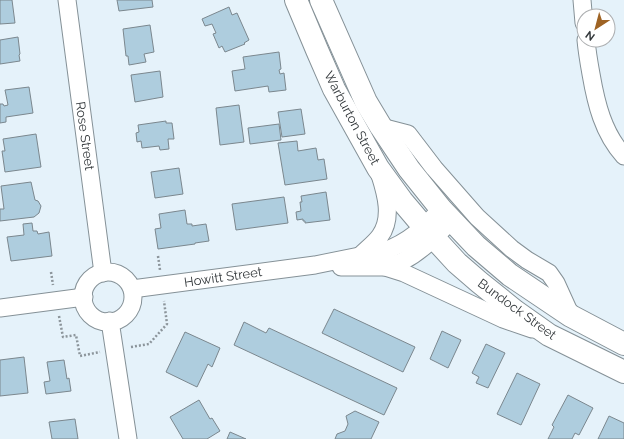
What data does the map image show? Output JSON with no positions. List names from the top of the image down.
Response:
{
  "streets": {
    "main road": ["Warburton Street", "Bundock Street"],
    "street": ["Rose Street", "Howitt Street"]
  },
  "crossings": [
    ["Warburton Street", "Howitt Street"],
    ["Warburton Street", "Bundock Street"],
    ["Rose Street", "Howitt Street"],
    ["Howitt Street", "Bundock Street"]
  ],
  "north": "bottom left"
}
